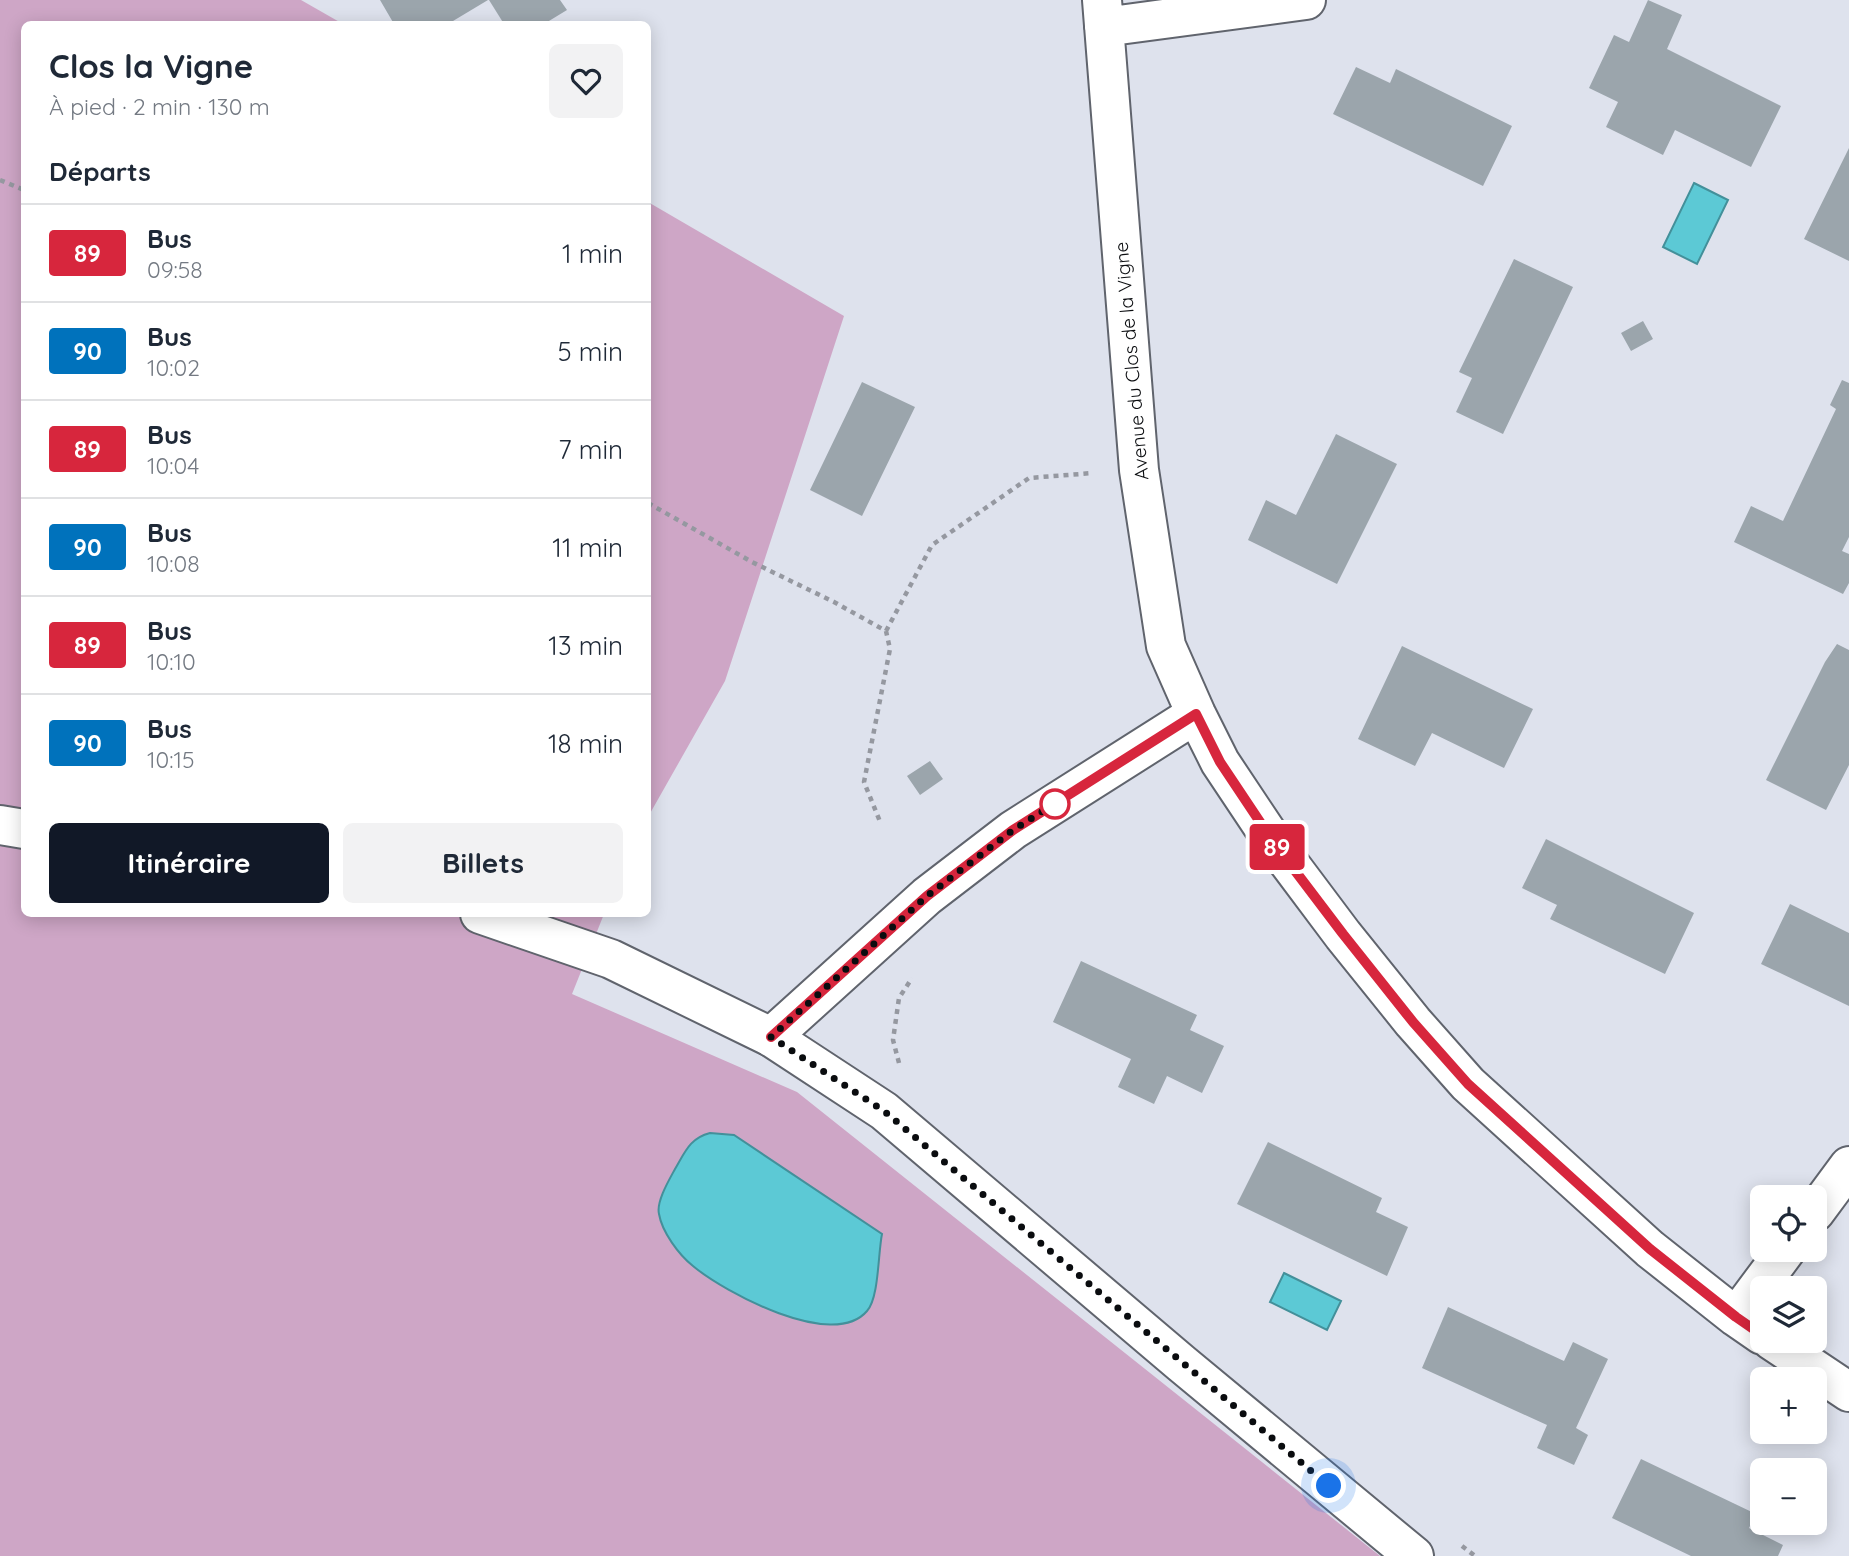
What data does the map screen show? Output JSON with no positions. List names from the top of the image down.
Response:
{
  "streets": {
    "street": ["Avenue du Clos de la Vigne"]
  },
  "lines": ["bus line 89"],
  "page": {
    "on_map": "89",
    "heading": [
      ["Clos la Vigne", "À pied · 2 min · 130 m"],
      "Départs"
    ],
    "list": [
      {
        "mark": "89",
        "name": "Bus",
        "note": "09:58",
        "value": "1 min"
      },
      {
        "mark": "90",
        "name": "Bus",
        "note": "10:02",
        "value": "5 min"
      },
      {
        "mark": "89",
        "name": "Bus",
        "note": "10:04",
        "value": "7 min"
      },
      {
        "mark": "90",
        "name": "Bus",
        "note": "10:08",
        "value": "11 min"
      },
      {
        "mark": "89",
        "name": "Bus",
        "note": "10:10",
        "value": "13 min"
      },
      {
        "mark": "90",
        "name": "Bus",
        "note": "10:15",
        "value": "18 min"
      }
    ],
    "buttons": ["Itinéraire", "Billets"],
    "map_buttons": ["+", "−"]
  }
}
